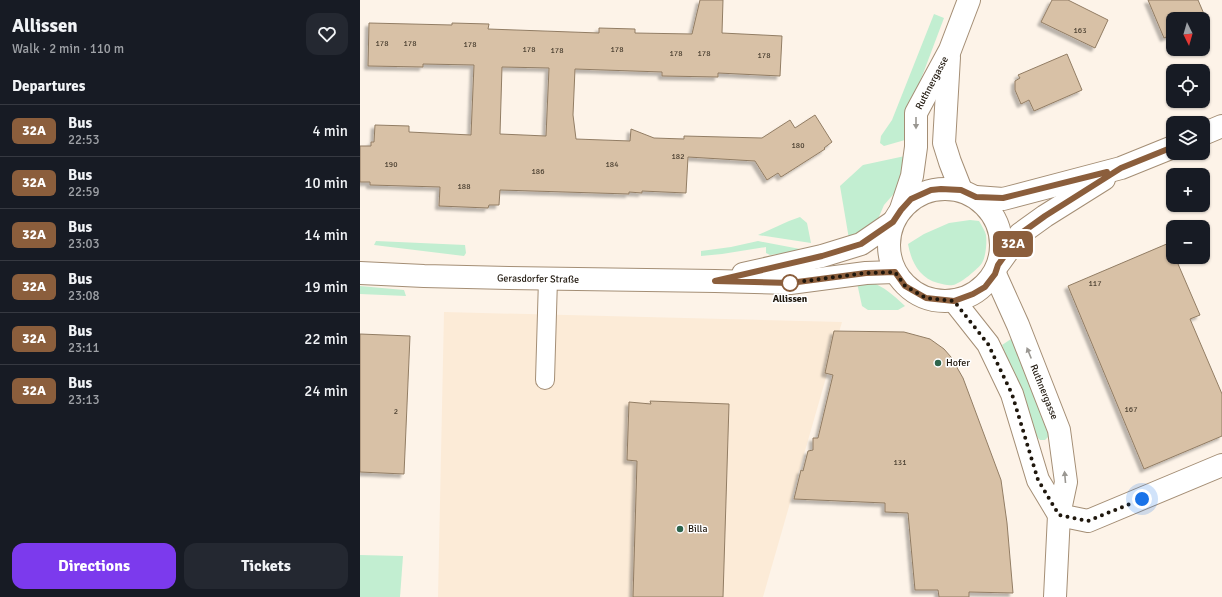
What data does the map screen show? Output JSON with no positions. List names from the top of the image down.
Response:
{
  "streets": {
    "main road": ["Ruthnergasse", "Gerasdorfer Straße"]
  },
  "crossings": [
    ["Ruthnergasse", "Gerasdorfer Straße"]
  ],
  "places": ["Allissen", "Hofer", "Billa"],
  "lines": ["bus line 32A"],
  "house_numbers": [
    "163",
    "178",
    "178",
    "178",
    "178",
    "178",
    "178",
    "178",
    "178",
    "178",
    "180",
    "182",
    "190",
    "184",
    "186",
    "188",
    "117",
    "167",
    "2",
    "131"
  ],
  "north": "bottom",
  "page": {
    "heading": [
      ["Allissen", "Walk · 2 min · 110 m"],
      "Departures"
    ],
    "on_map": "32A",
    "map_buttons": ["+", "−"],
    "list": [
      {
        "mark": "32A",
        "name": "Bus",
        "note": "22:53",
        "value": "4 min"
      },
      {
        "mark": "32A",
        "name": "Bus",
        "note": "22:59",
        "value": "10 min"
      },
      {
        "mark": "32A",
        "name": "Bus",
        "note": "23:03",
        "value": "14 min"
      },
      {
        "mark": "32A",
        "name": "Bus",
        "note": "23:08",
        "value": "19 min"
      },
      {
        "mark": "32A",
        "name": "Bus",
        "note": "23:11",
        "value": "22 min"
      },
      {
        "mark": "32A",
        "name": "Bus",
        "note": "23:13",
        "value": "24 min"
      }
    ],
    "buttons": ["Directions", "Tickets"]
  }
}
